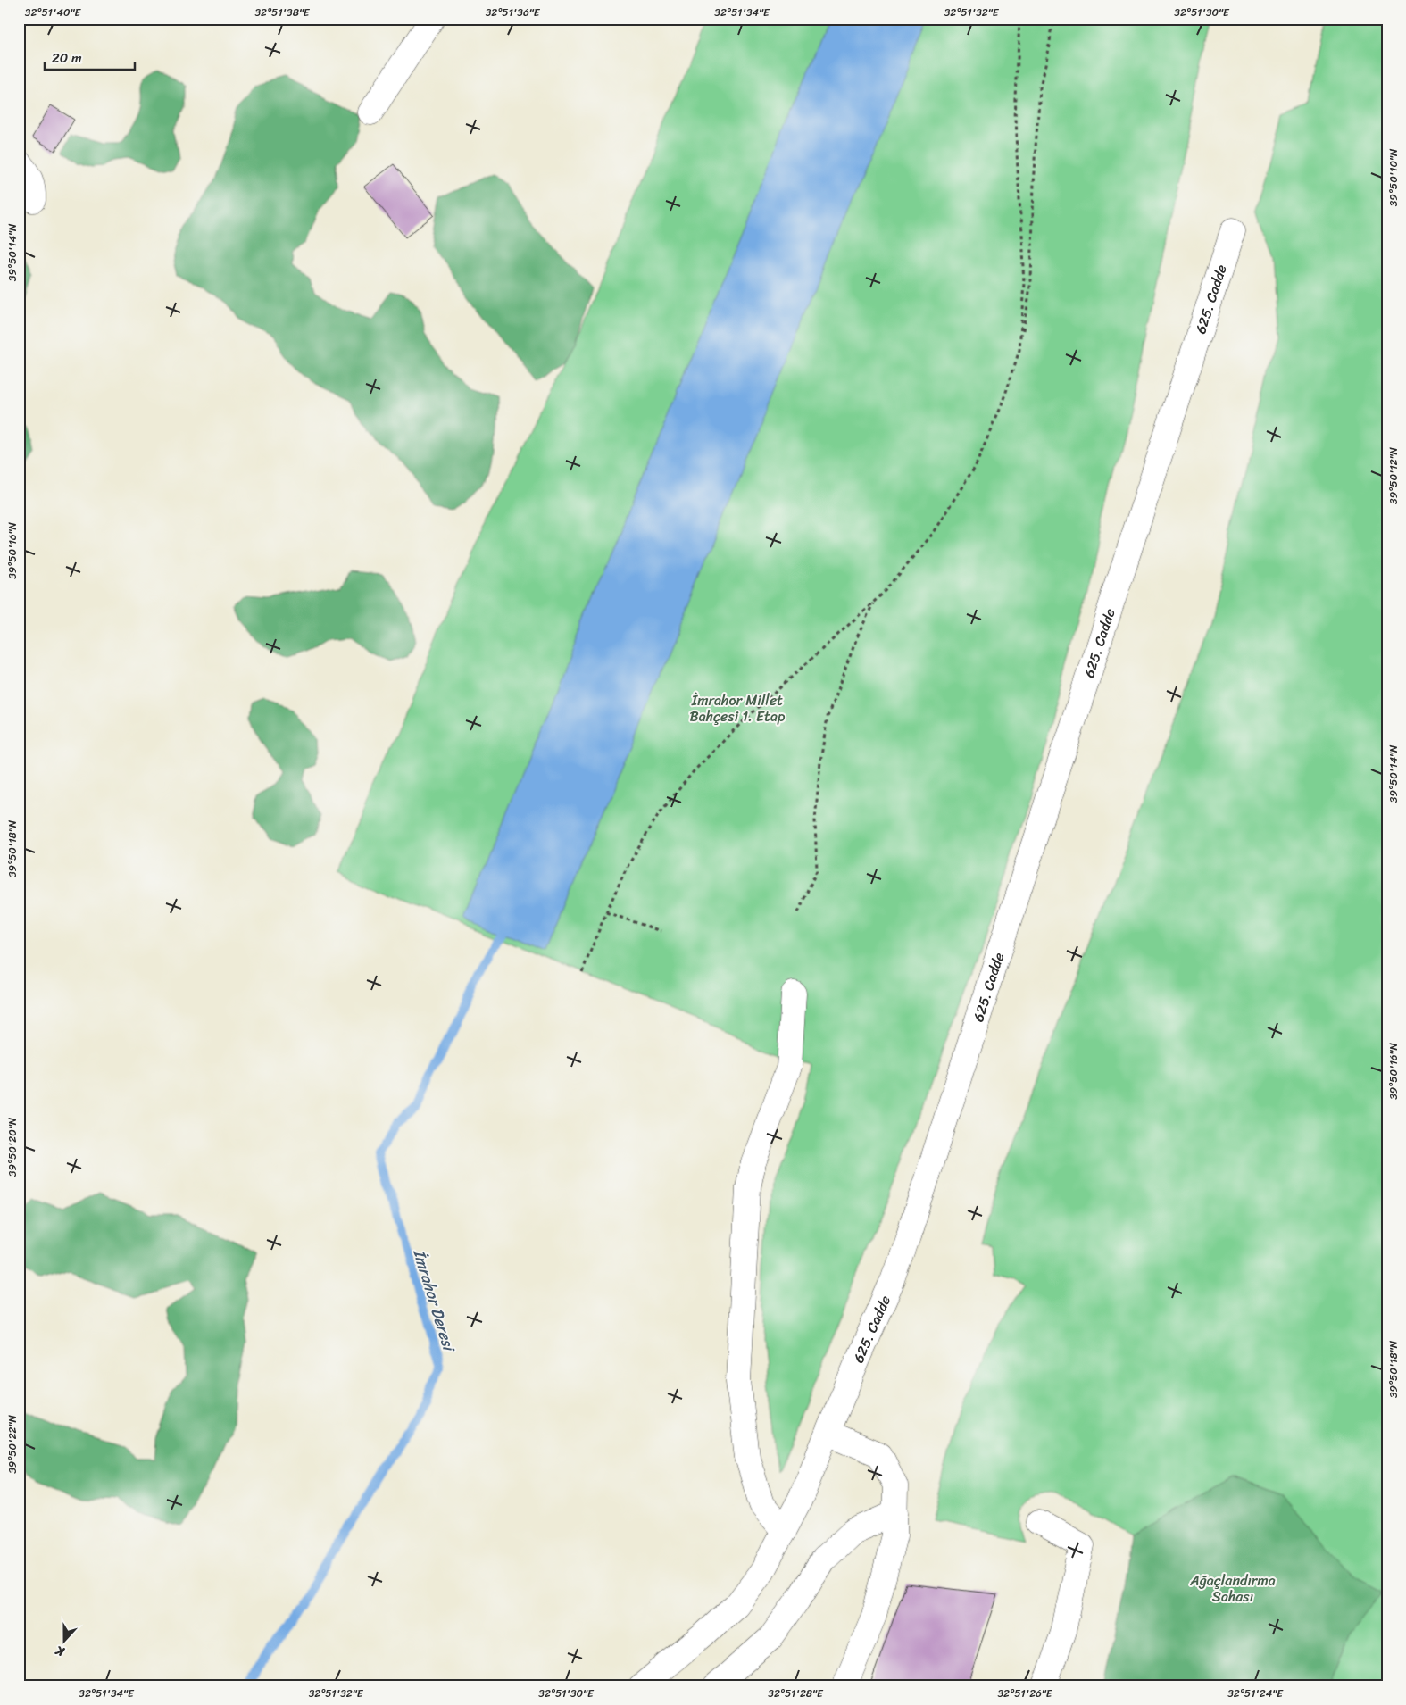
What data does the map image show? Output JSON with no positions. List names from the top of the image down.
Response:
{
  "streets": {
    "street": ["625. Cadde"]
  },
  "water": ["İmrahor Deresi"],
  "parks": ["İmrahor Millet Bahçesi 1. Etap", "Ağaçlandırma Sahası"],
  "scale_bar": "20 m",
  "north": "bottom",
  "coordinates": [
    "32°51'40\"E",
    "32°51'38\"E",
    "32°51'36\"E",
    "32°51'34\"E",
    "32°51'32\"E",
    "32°51'30\"E",
    "39°50'10\"N",
    "39°50'14\"N",
    "39°50'12\"N",
    "39°50'16\"N",
    "39°50'18\"N",
    "39°50'20\"N",
    "39°50'22\"N",
    "32°51'28\"E",
    "32°51'26\"E",
    "32°51'24\"E"
  ]
}
